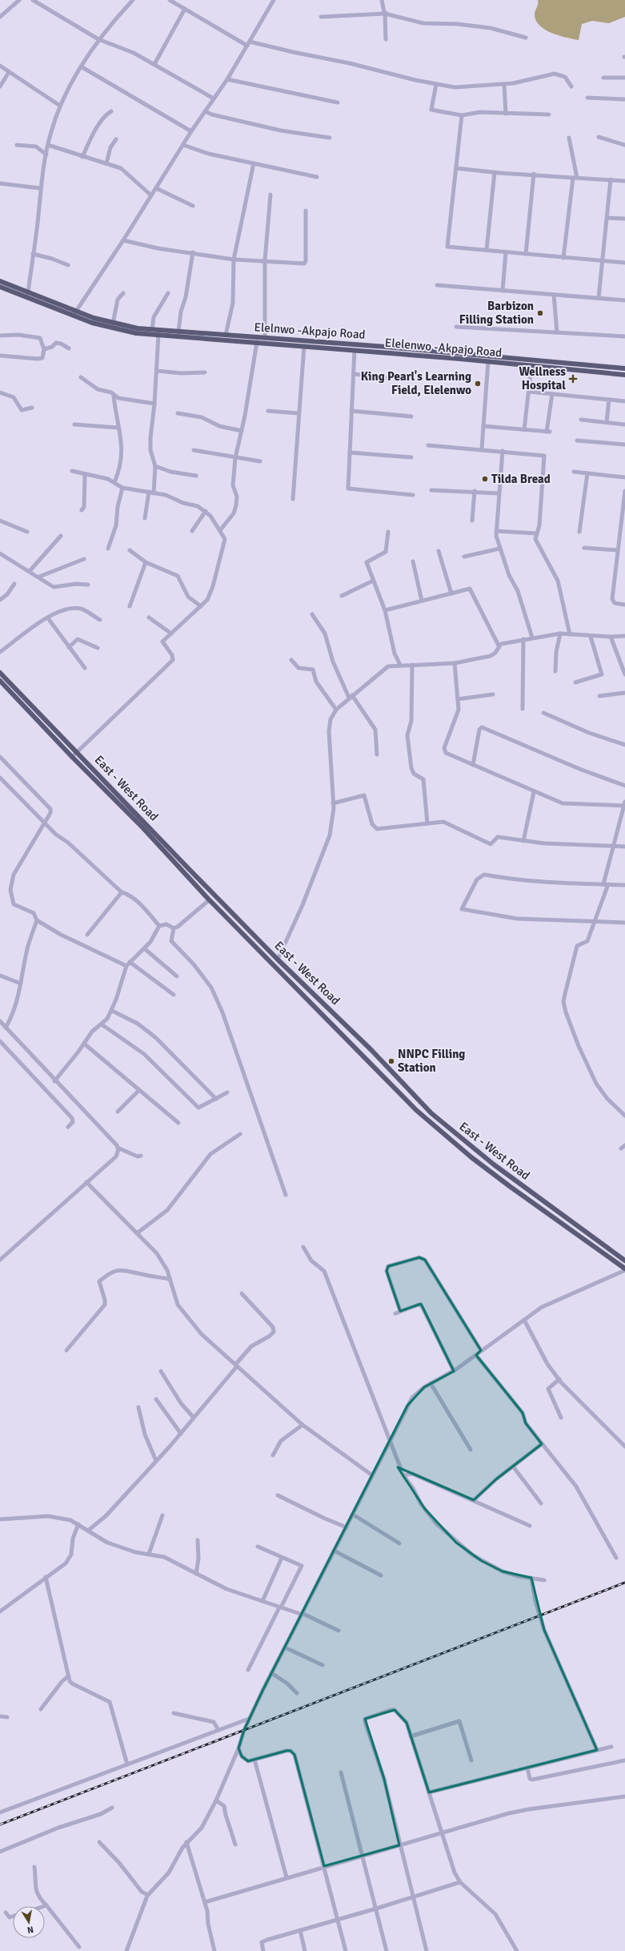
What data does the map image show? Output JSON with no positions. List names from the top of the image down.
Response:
{
  "streets": {
    "main road": ["Elelnwo -Akpajo Road", "Elelenwo -Akpajo Road", "East - West Road"]
  },
  "places": {
    "other": [
      "Barbizon Filling Station",
      "King Pearl's Learning Field, Elelenwo",
      "Tilda Bread",
      "NNPC Filling Station"
    ],
    "health": ["Wellness Hospital"]
  },
  "north": "bottom"
}
